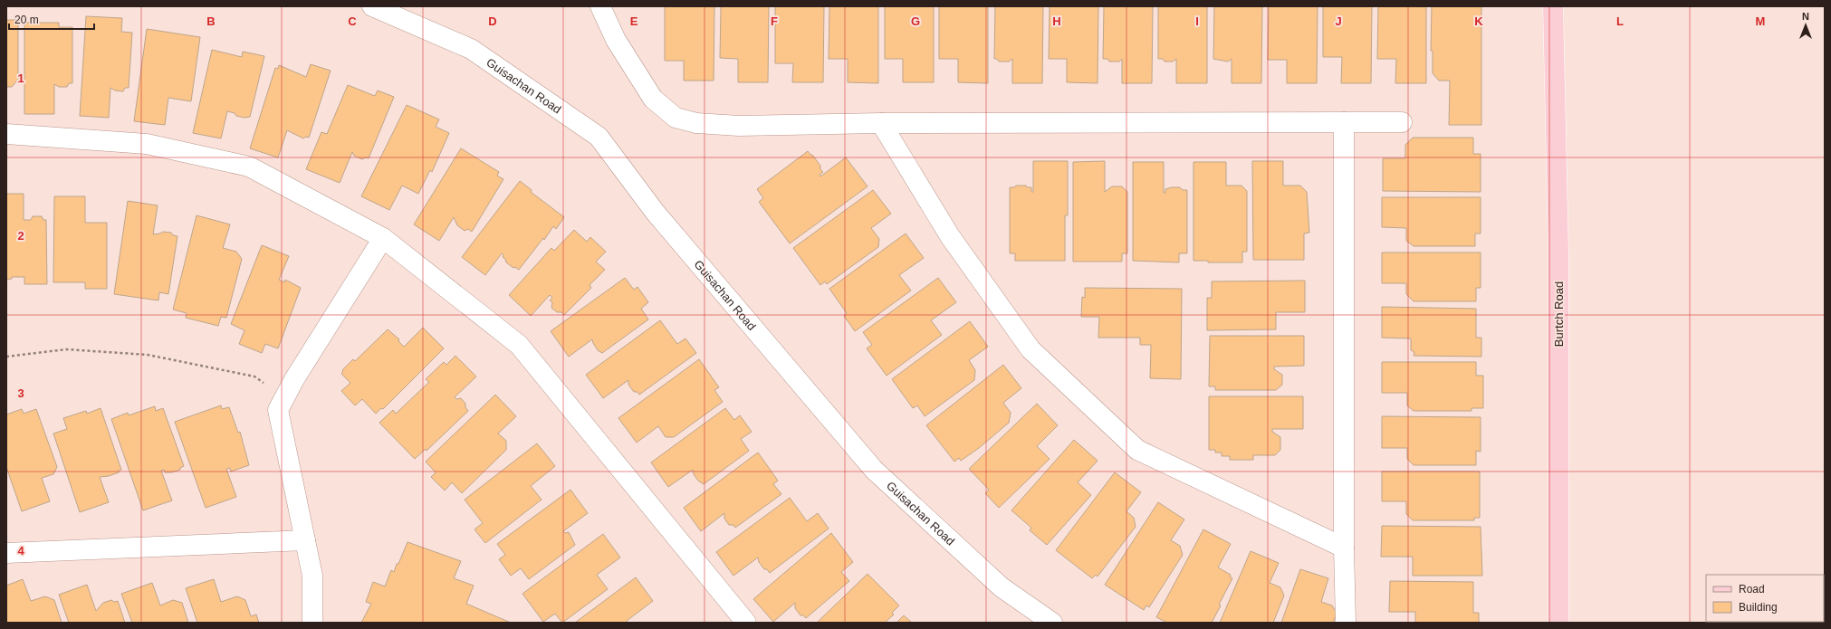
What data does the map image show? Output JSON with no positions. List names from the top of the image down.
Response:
{
  "streets": {
    "main road": ["Burtch Road"],
    "street": ["Guisachan Road"]
  },
  "legend": ["Road", "Building"],
  "scale_bar": "20 m",
  "north": "top",
  "grid": {
    "columns": [
      "B",
      "C",
      "D",
      "E",
      "F",
      "G",
      "H",
      "I",
      "J",
      "K",
      "L",
      "M"
    ],
    "rows": [
      "1",
      "2",
      "3",
      "4"
    ]
  }
}
